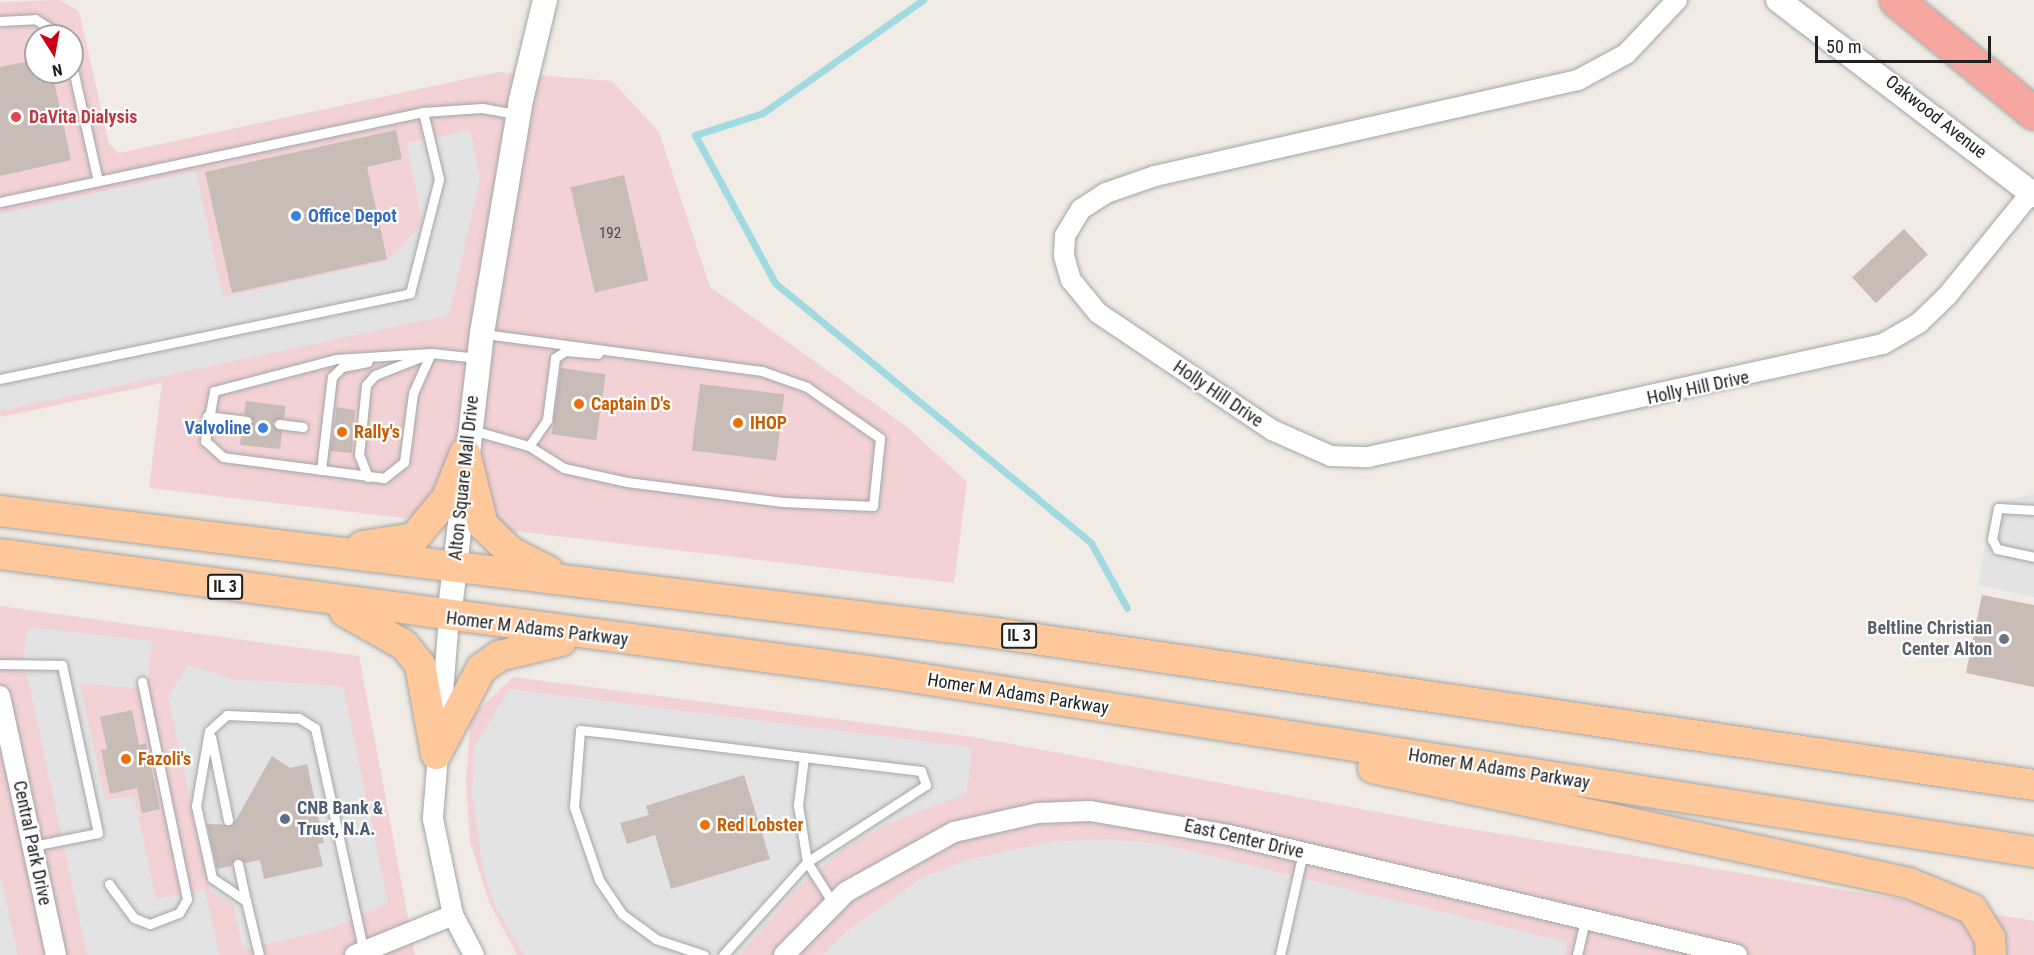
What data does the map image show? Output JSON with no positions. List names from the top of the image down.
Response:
{
  "streets": {
    "main road": ["IL 3", "Homer M Adams Parkway"],
    "street": [
      "Oakwood Avenue",
      "Holly Hill Drive",
      "Alton Square Mall Drive",
      "East Center Drive",
      "Central Park Drive"
    ]
  },
  "crossings": [
    ["Oakwood Avenue", "Holly Hill Drive"],
    ["Alton Square Mall Drive", "IL 3"],
    ["Alton Square Mall Drive", "Homer M Adams Parkway"]
  ],
  "places": [
    "DaVita Dialysis",
    "Office Depot",
    "Captain D's",
    "IHOP",
    "Valvoline",
    "Rally's",
    "Beltline Christian Center Alton",
    "Fazoli's",
    "CNB Bank & Trust, N.A.",
    "Red Lobster"
  ],
  "house_numbers": ["192"],
  "scale_bar": "50 m",
  "north": "bottom"
}
